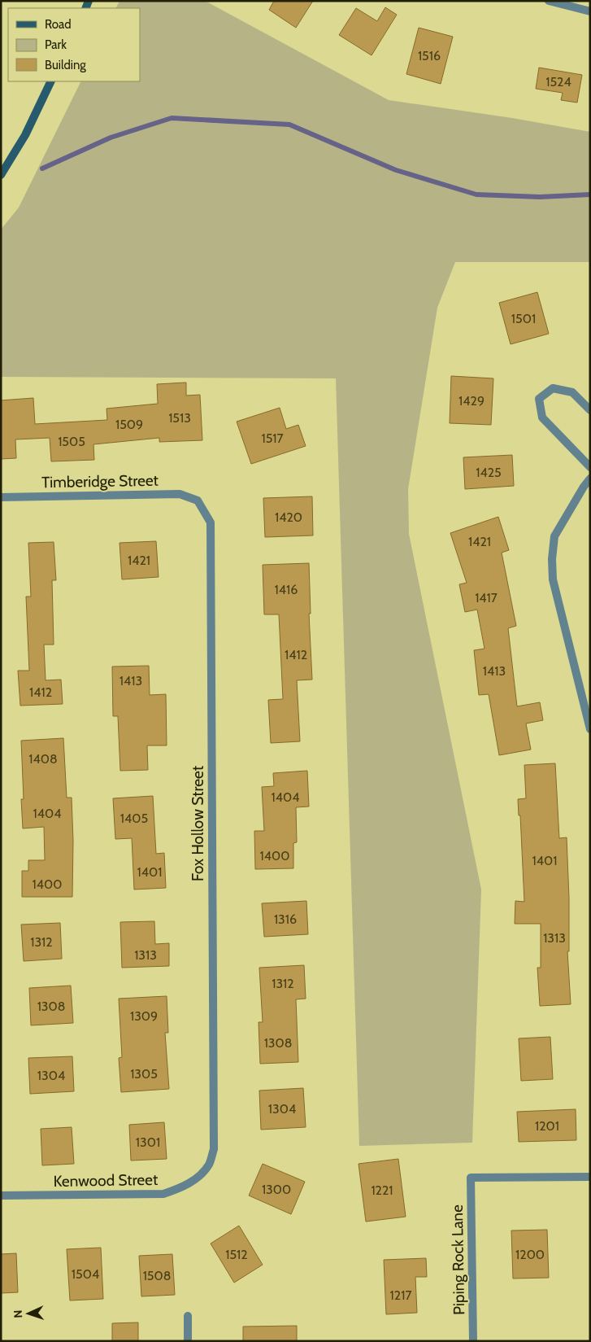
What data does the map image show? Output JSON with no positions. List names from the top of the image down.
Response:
{
  "streets": {
    "street": [
      "Timberidge Street",
      "Fox Hollow Street",
      "Kenwood Street",
      "Piping Rock Lane"
    ]
  },
  "crossings": [
    ["Timberidge Street", "Fox Hollow Street"],
    ["Fox Hollow Street", "Kenwood Street"]
  ],
  "house_numbers": [
    "1516",
    "1524",
    "1501",
    "1429",
    "1513",
    "1509",
    "1517",
    "1505",
    "1425",
    "1420",
    "1421",
    "1421",
    "1416",
    "1417",
    "1412",
    "1413",
    "1413",
    "1412",
    "1408",
    "1404",
    "1404",
    "1405",
    "1400",
    "1401",
    "1401",
    "1400",
    "1316",
    "1313",
    "1312",
    "1313",
    "1312",
    "1308",
    "1309",
    "1308",
    "1305",
    "1304",
    "1304",
    "1201",
    "1301",
    "1300",
    "1221",
    "1512",
    "1200",
    "1504",
    "1508",
    "1217"
  ],
  "legend": ["Road", "Park", "Building"],
  "north": "left"
}
